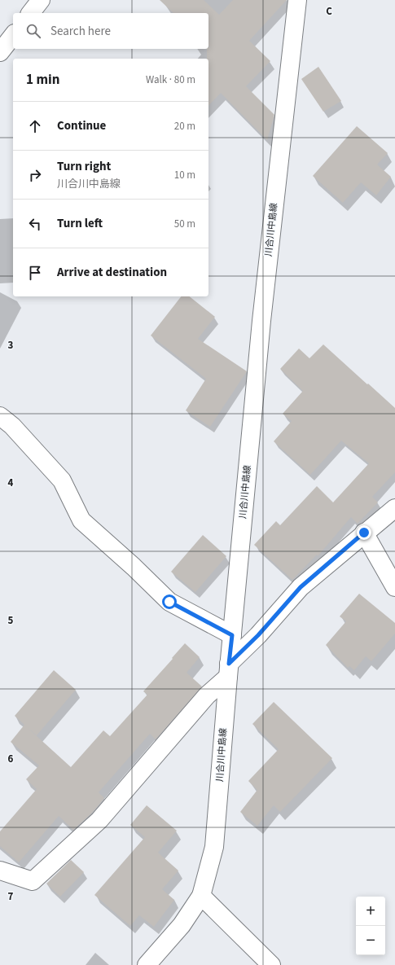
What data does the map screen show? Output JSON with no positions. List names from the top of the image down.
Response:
{
  "streets": {
    "street": ["川合川中島線"]
  },
  "page": {
    "search": "Search here",
    "heading": ["1 min", "Walk · 80 m"],
    "list": [
      ["Continue", "20 m"],
      ["Turn right", "川合川中島線", "10 m"],
      ["Turn left", "50 m"],
      "Arrive at destination"
    ],
    "map_buttons": ["+", "−"]
  },
  "grid": {
    "columns": ["C"],
    "rows": [
      "3",
      "4",
      "5",
      "6",
      "7"
    ]
  }
}
